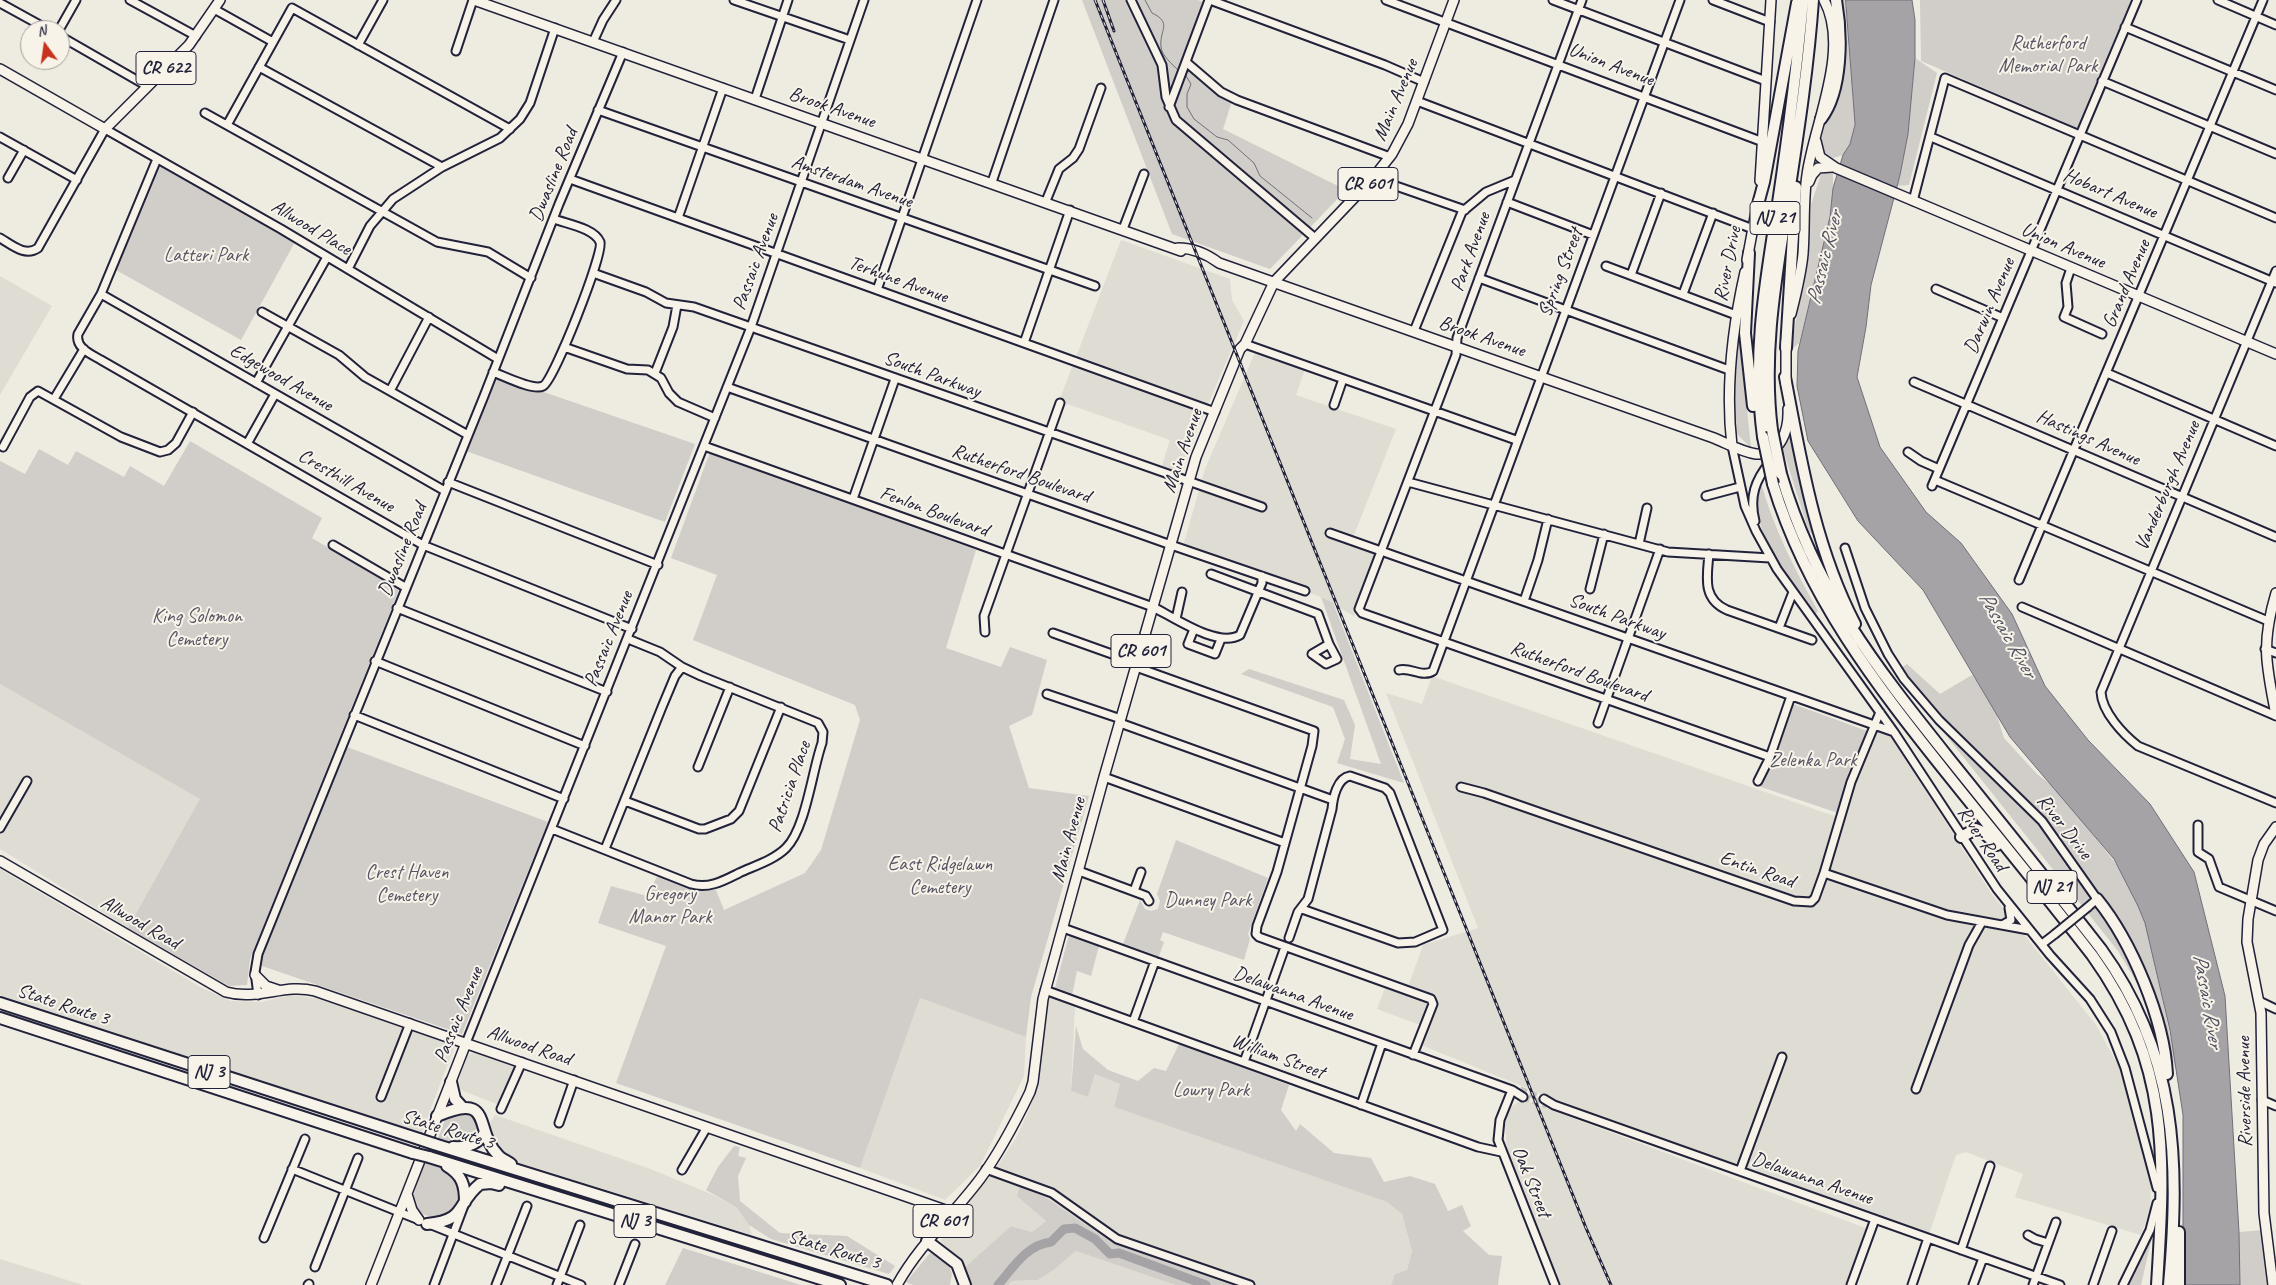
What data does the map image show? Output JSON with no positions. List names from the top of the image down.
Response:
{
  "streets": {
    "highway": ["NJ 21", "State Route 3", "NJ 3"],
    "main road": [
      "Union Avenue",
      "CR 622",
      "Main Avenue",
      "Brook Avenue",
      "CR 601",
      "Passaic Avenue",
      "River Drive",
      "Allwood Road",
      "Riverside Avenue"
    ],
    "street": [
      "Dwasline Road",
      "Amsterdam Avenue",
      "Hobart Avenue",
      "Allwood Place",
      "Park Avenue",
      "Spring Street",
      "Terhune Avenue",
      "Grand Avenue",
      "Darwin Avenue",
      "South Parkway",
      "Edgewood Avenue",
      "Hastings Avenue",
      "Rutherford Boulevard",
      "Cresthill Avenue",
      "Vanderburgh Avenue",
      "Fenlon Boulevard",
      "Patricia Place",
      "River Road",
      "Entin Road",
      "Delawanna Avenue",
      "William Street",
      "Oak Street"
    ]
  },
  "crossings": [
    ["Union Avenue", "Main Avenue"],
    ["Union Avenue", "Park Avenue"],
    ["Union Avenue", "River Drive"],
    ["Union Avenue", "Spring Street"],
    ["Union Avenue", "Grand Avenue"],
    ["Union Avenue", "Darwin Avenue"],
    ["Union Avenue", "Vanderburgh Avenue"],
    ["CR 622", "Allwood Place"],
    ["Main Avenue", "Brook Avenue"],
    ["Main Avenue", "Terhune Avenue"],
    ["Main Avenue", "South Parkway"],
    ["Main Avenue", "Rutherford Boulevard"],
    ["Main Avenue", "Fenlon Boulevard"],
    ["Main Avenue", "Allwood Road"],
    ["Main Avenue", "Delawanna Avenue"],
    ["Main Avenue", "William Street"],
    ["Brook Avenue", "Dwasline Road"],
    ["Brook Avenue", "Park Avenue"],
    ["Brook Avenue", "Passaic Avenue"],
    ["Brook Avenue", "River Drive"],
    ["Brook Avenue", "Spring Street"],
    ["Brook Avenue", "River Road"],
    ["Dwasline Road", "Amsterdam Avenue"],
    ["Dwasline Road", "Allwood Place"],
    ["Dwasline Road", "Terhune Avenue"],
    ["Dwasline Road", "Edgewood Avenue"],
    ["Dwasline Road", "Cresthill Avenue"],
    ["Dwasline Road", "Allwood Road"],
    ["Amsterdam Avenue", "Passaic Avenue"],
    ["Hobart Avenue", "Grand Avenue"],
    ["Hobart Avenue", "Darwin Avenue"],
    ["Hobart Avenue", "Vanderburgh Avenue"],
    ["Park Avenue", "South Parkway"],
    ["Park Avenue", "Rutherford Boulevard"],
    ["Passaic Avenue", "Terhune Avenue"],
    ["Passaic Avenue", "South Parkway"],
    ["Passaic Avenue", "Rutherford Boulevard"],
    ["Passaic Avenue", "Cresthill Avenue"],
    ["Passaic Avenue", "Fenlon Boulevard"],
    ["Passaic Avenue", "Patricia Place"],
    ["Passaic Avenue", "Allwood Road"],
    ["River Drive", "River Road"],
    ["Spring Street", "South Parkway"],
    ["Spring Street", "Rutherford Boulevard"],
    ["Grand Avenue", "Darwin Avenue"],
    ["Grand Avenue", "Hastings Avenue"],
    ["Darwin Avenue", "Hastings Avenue"],
    ["South Parkway", "River Road"],
    ["Hastings Avenue", "Vanderburgh Avenue"],
    ["River Road", "Entin Road"],
    ["Delawanna Avenue", "Oak Street"],
    ["William Street", "Oak Street"]
  ],
  "water": ["Passaic River"],
  "parks": [
    "Rutherford Memorial Park",
    "Latteri Park",
    "King Solomon Cemetery",
    "Zelenka Park",
    "East Ridgelawn Cemetery",
    "Crest Haven Cemetery",
    "Gregory Manor Park",
    "Dunney Park",
    "Lowry Park"
  ],
  "north": "top"
}
